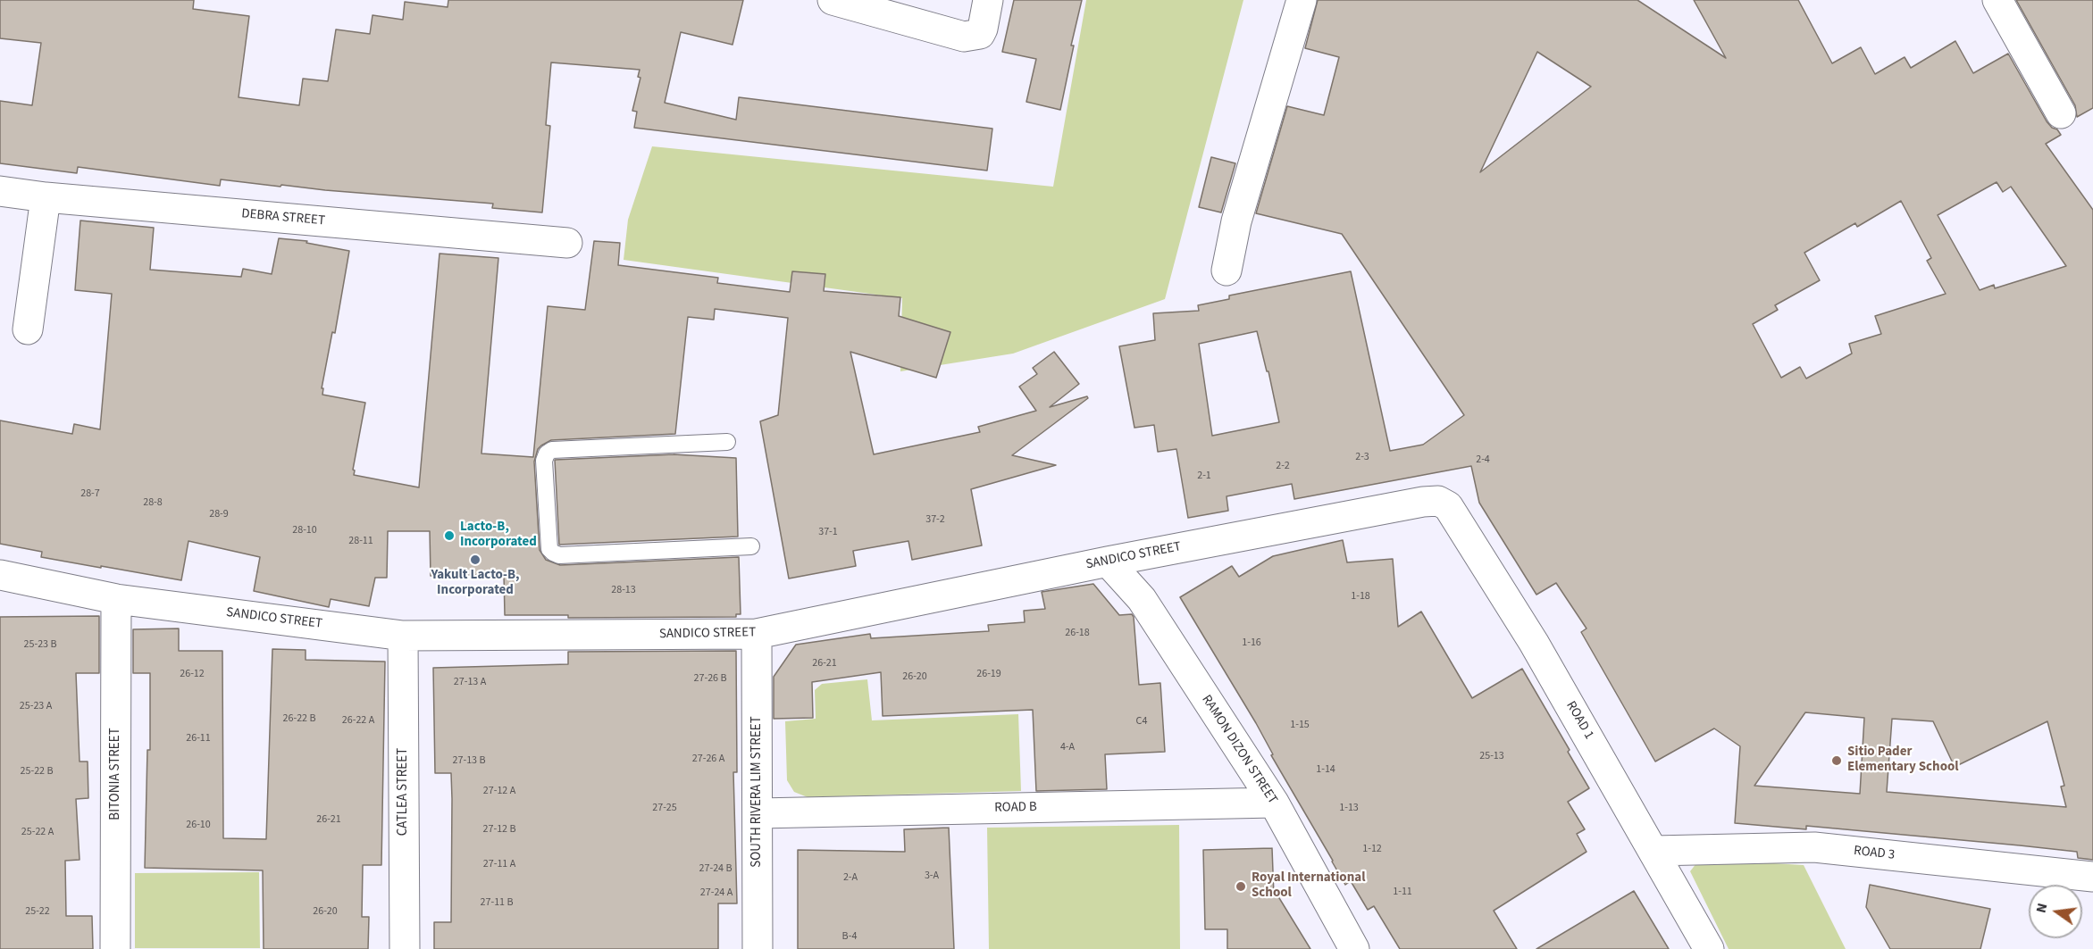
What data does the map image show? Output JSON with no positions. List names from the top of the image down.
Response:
{
  "streets": {
    "street": [
      "DEBRA STREET",
      "SANDICO STREET",
      "ROAD 1",
      "RAMON DIZON STREET",
      "BITONIA STREET",
      "CATLEA STREET",
      "SOUTH RIVERA LIM STREET",
      "ROAD B",
      "ROAD 3"
    ]
  },
  "crossings": [
    ["SANDICO STREET", "ROAD 1"],
    ["SANDICO STREET", "RAMON DIZON STREET"],
    ["SANDICO STREET", "BITONIA STREET"],
    ["SANDICO STREET", "CATLEA STREET"],
    ["SANDICO STREET", "SOUTH RIVERA LIM STREET"],
    ["ROAD 1", "ROAD 3"],
    ["RAMON DIZON STREET", "ROAD B"],
    ["SOUTH RIVERA LIM STREET", "ROAD B"]
  ],
  "places": [
    "Lacto-B, Incorporated",
    "Yakult Lacto-B, Incorporated",
    "Sitio Pader Elementary School",
    "Royal International School"
  ],
  "house_numbers": [
    "2-3",
    "2-4",
    "2-2",
    "2-1",
    "28-7",
    "28-8",
    "28-9",
    "37-2",
    "28-10",
    "37-1",
    "28-11",
    "28-13",
    "1-18",
    "26-18",
    "1-16",
    "25-23 B",
    "26-21",
    "26-12",
    "26-19",
    "26-20",
    "27-26 B",
    "27-13 A",
    "25-23 A",
    "26-22 B",
    "26-22 A",
    "C4",
    "1-15",
    "26-11",
    "4-A",
    "25-13",
    "27-26 A",
    "27-13 B",
    "1-14",
    "25-22 B",
    "27-12 A",
    "27-25",
    "1-13",
    "26-21",
    "26-10",
    "27-12 B",
    "25-22 A",
    "1-12",
    "27-11 A",
    "27-24 B",
    "3-A",
    "2-A",
    "1-11",
    "27-24 A",
    "27-11 B",
    "25-22",
    "26-20",
    "B-4"
  ],
  "north": "left"
}
